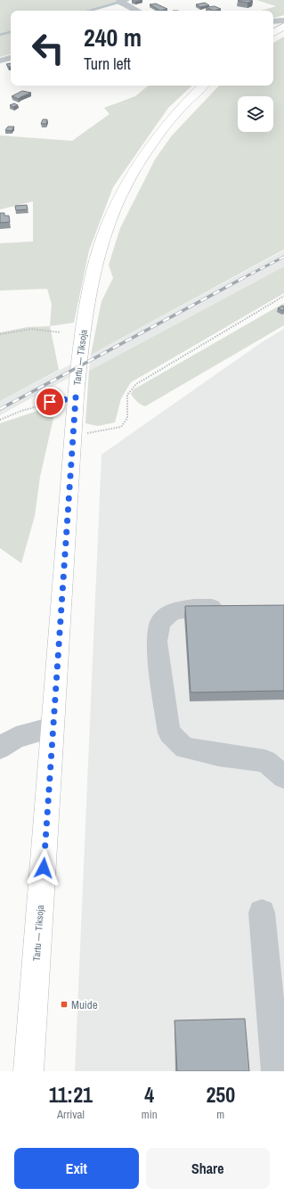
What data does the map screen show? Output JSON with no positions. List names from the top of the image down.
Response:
{
  "streets": {
    "main road": ["Tartu — Tiksoja"]
  },
  "places": {
    "transit": ["Muide"]
  },
  "page": {
    "turn": ["240 m", "Turn left"],
    "eta": [
      "11:21",
      "Arrival",
      "4",
      "min",
      "250",
      "m"
    ],
    "buttons": ["Exit", "Share"]
  }
}
